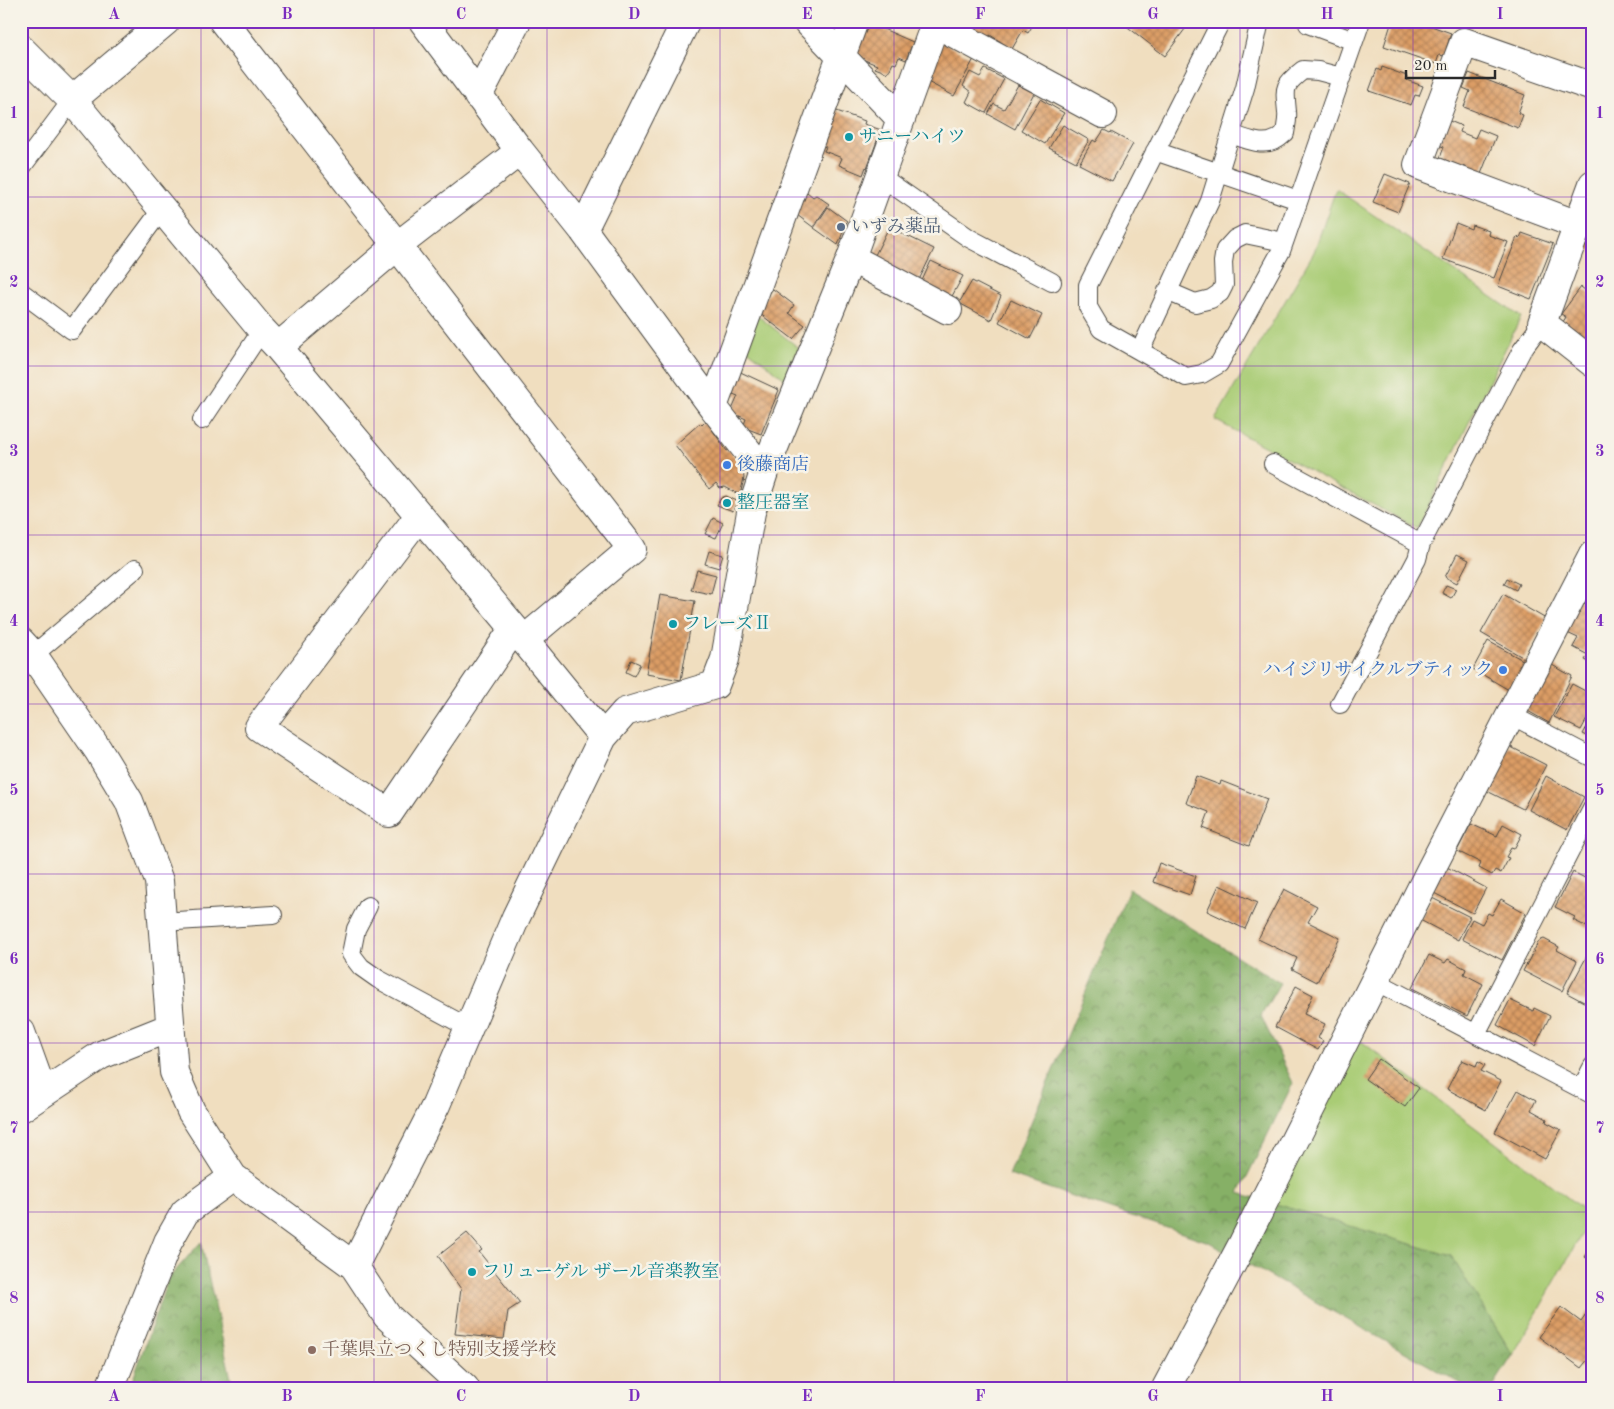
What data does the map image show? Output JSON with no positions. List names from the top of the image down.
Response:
{
  "places": [
    "サニーハイツ",
    "いずみ薬品",
    "後藤商店",
    "整圧器室",
    "フレーズⅡ",
    "ハイジリサイクルブティック",
    "フリューゲル ザール音楽教室",
    "千葉県立つくし特別支援学校"
  ],
  "scale_bar": "20 m",
  "grid": {
    "columns": [
      "A",
      "B",
      "C",
      "D",
      "E",
      "F",
      "G",
      "H",
      "I"
    ],
    "rows": [
      "1",
      "2",
      "3",
      "4",
      "5",
      "6",
      "7",
      "8"
    ]
  }
}
